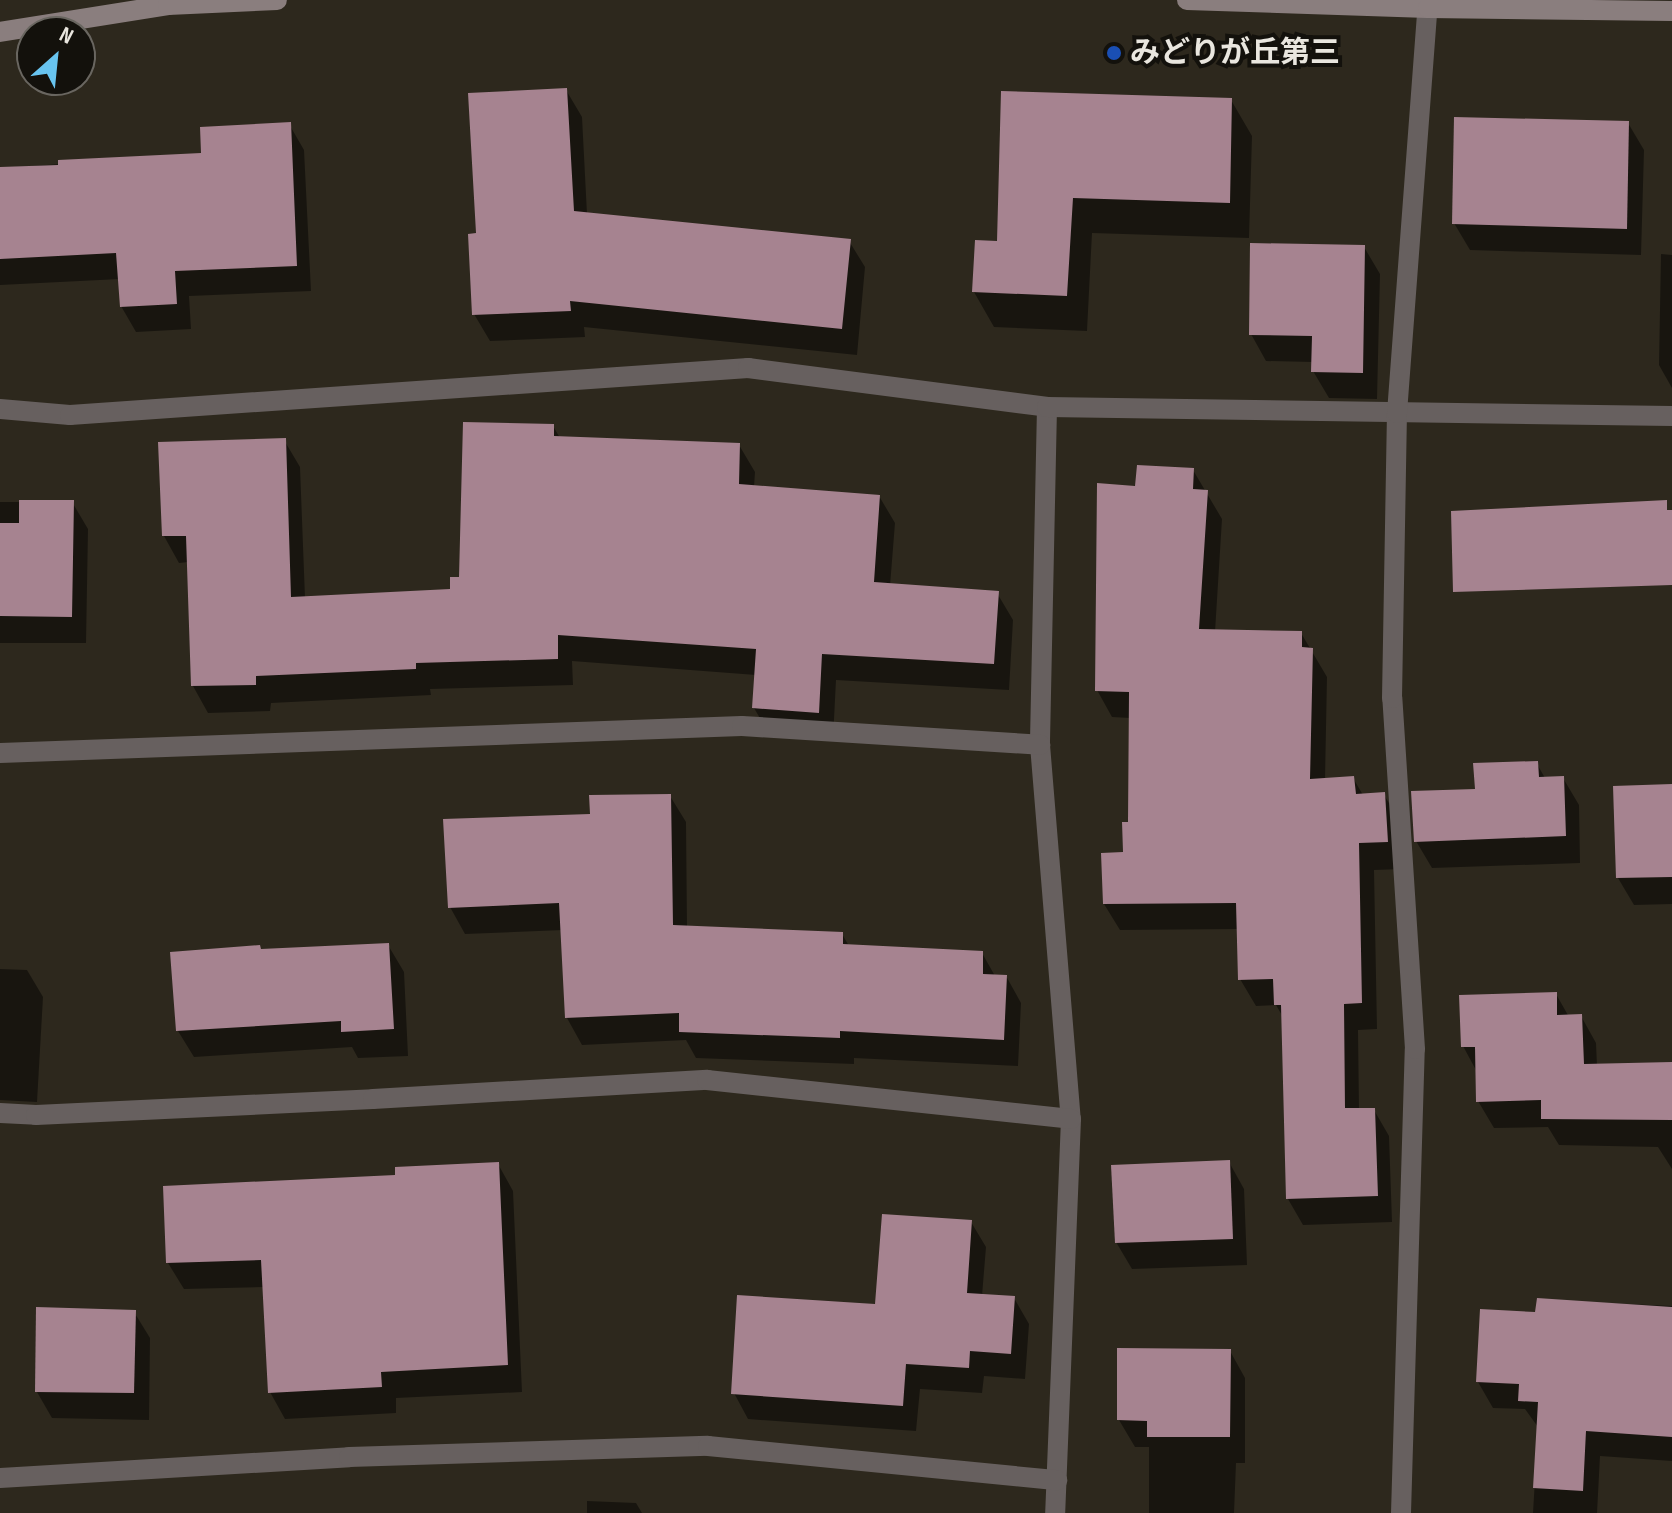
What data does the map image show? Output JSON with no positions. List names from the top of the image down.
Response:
{
  "places": ["みどりが丘第三"],
  "north": "top right"
}
